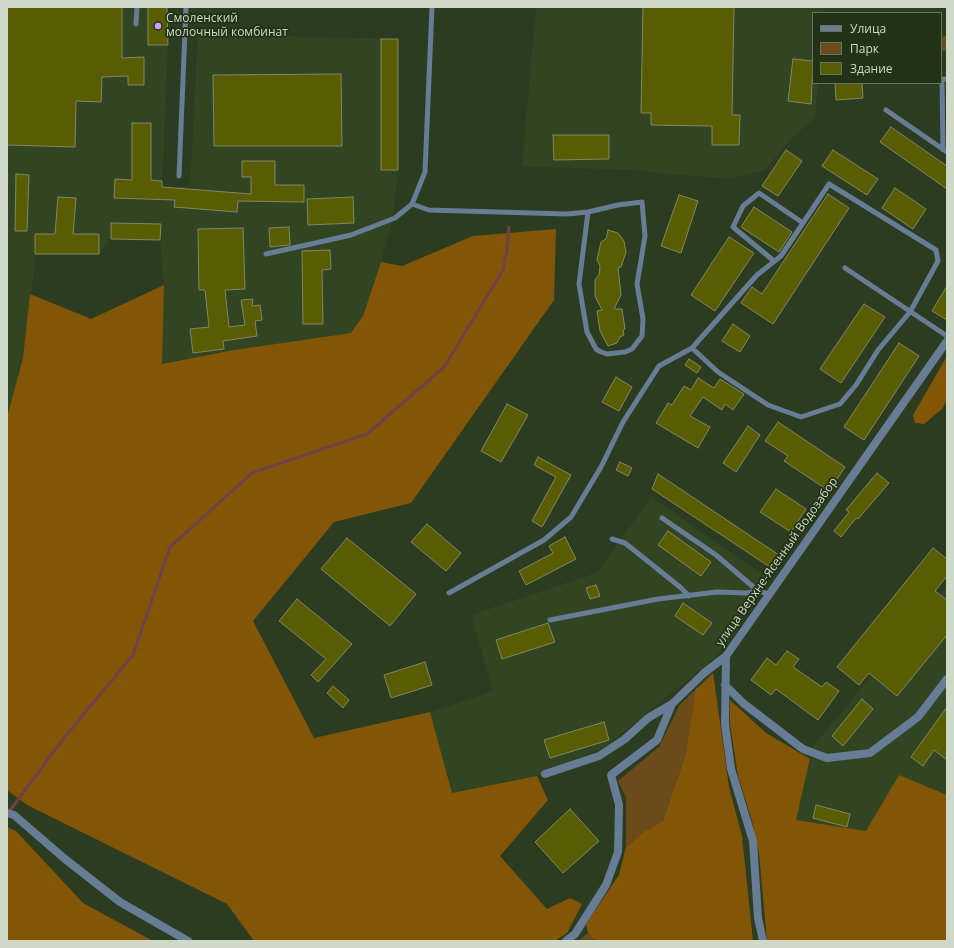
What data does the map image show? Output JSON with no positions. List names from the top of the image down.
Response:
{
  "streets": {
    "street": ["улица Верхне-Ясенный Водозабор"]
  },
  "places": ["Смоленский молочный комбинат"],
  "legend": ["Улица", "Парк", "Здание"]
}
